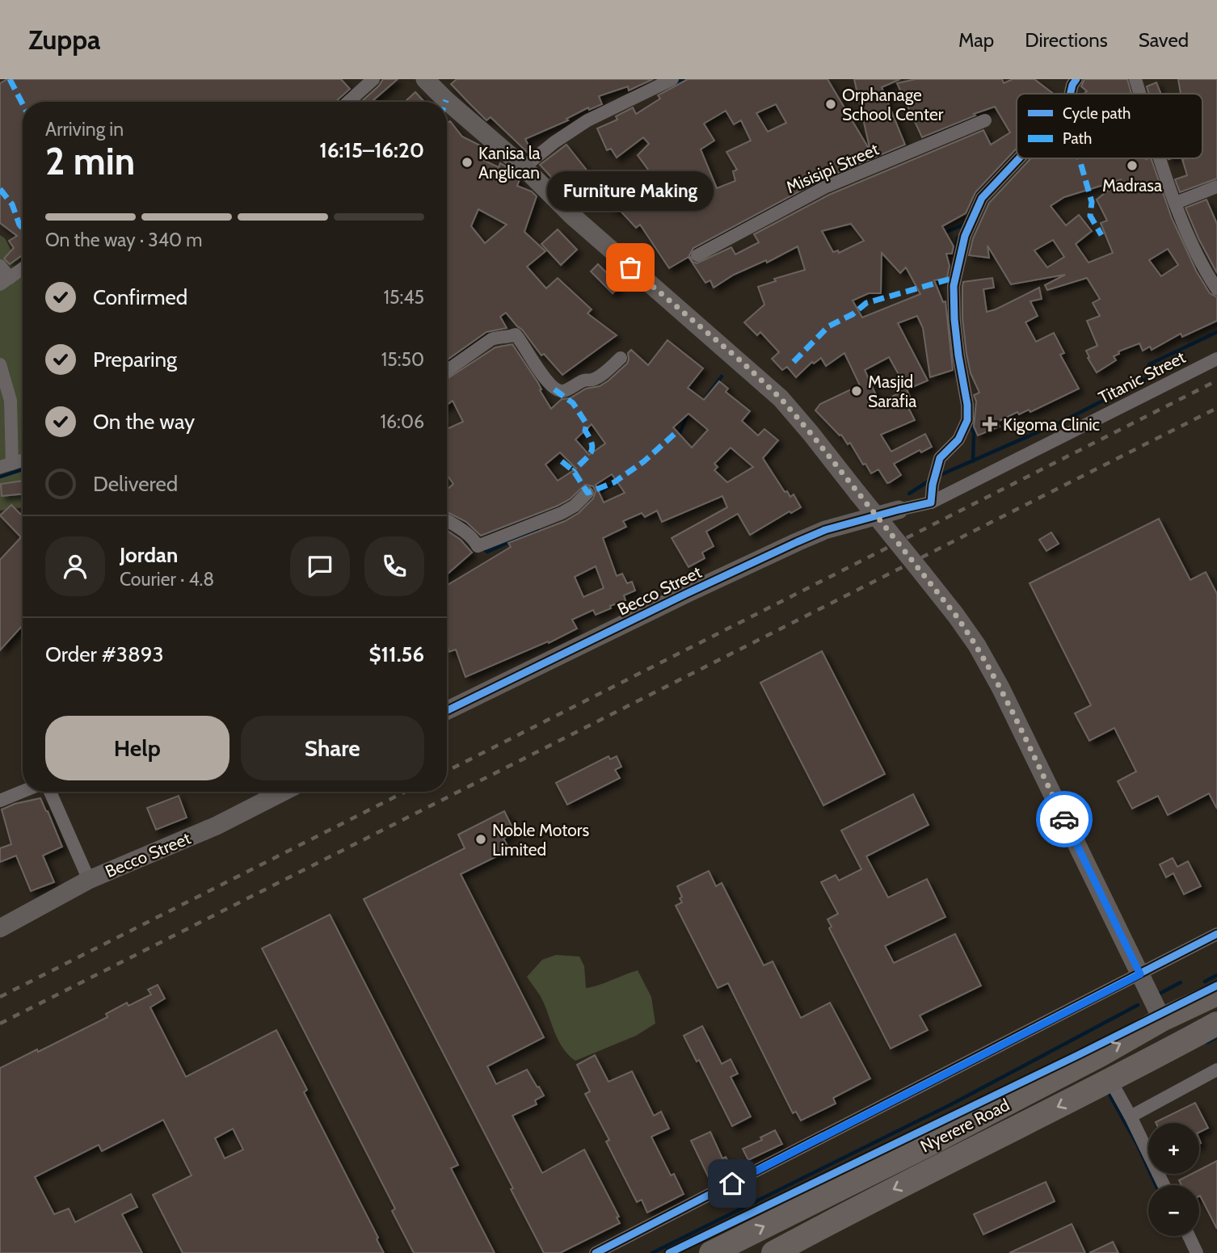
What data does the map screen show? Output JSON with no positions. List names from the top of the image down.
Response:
{
  "streets": {
    "highway": ["Nyerere Road"],
    "main road": ["Becco Street"],
    "street": ["Misisipi Street", "Titanic Street"]
  },
  "crossings": [
    ["Titanic Street", "Becco Street"]
  ],
  "places": {
    "other": [
      "Orphanage School Center",
      "Kanisa la Anglican",
      "Madrasa",
      "Furniture Making",
      "Masjid Sarafia",
      "Noble Motors Limited"
    ],
    "health": ["Kigoma Clinic"]
  },
  "legend": ["Cycle path", "Path"],
  "page": {
    "header": "Zuppa",
    "nav": ["Map", "Directions", "Saved"],
    "heading": ["2 min", "Arriving in", "16:15–16:20"],
    "panel": [
      "Jordan",
      "Courier · 4.8",
      "Order #3893",
      "$11.56"
    ],
    "bubble": "Furniture Making",
    "bar": "On the way · 340 m",
    "list": [
      ["Confirmed", "15:45"],
      ["Preparing", "15:50"],
      ["On the way", "16:06"],
      "Delivered"
    ],
    "buttons": ["Help", "Share"],
    "map_buttons": ["+", "−"]
  }
}
